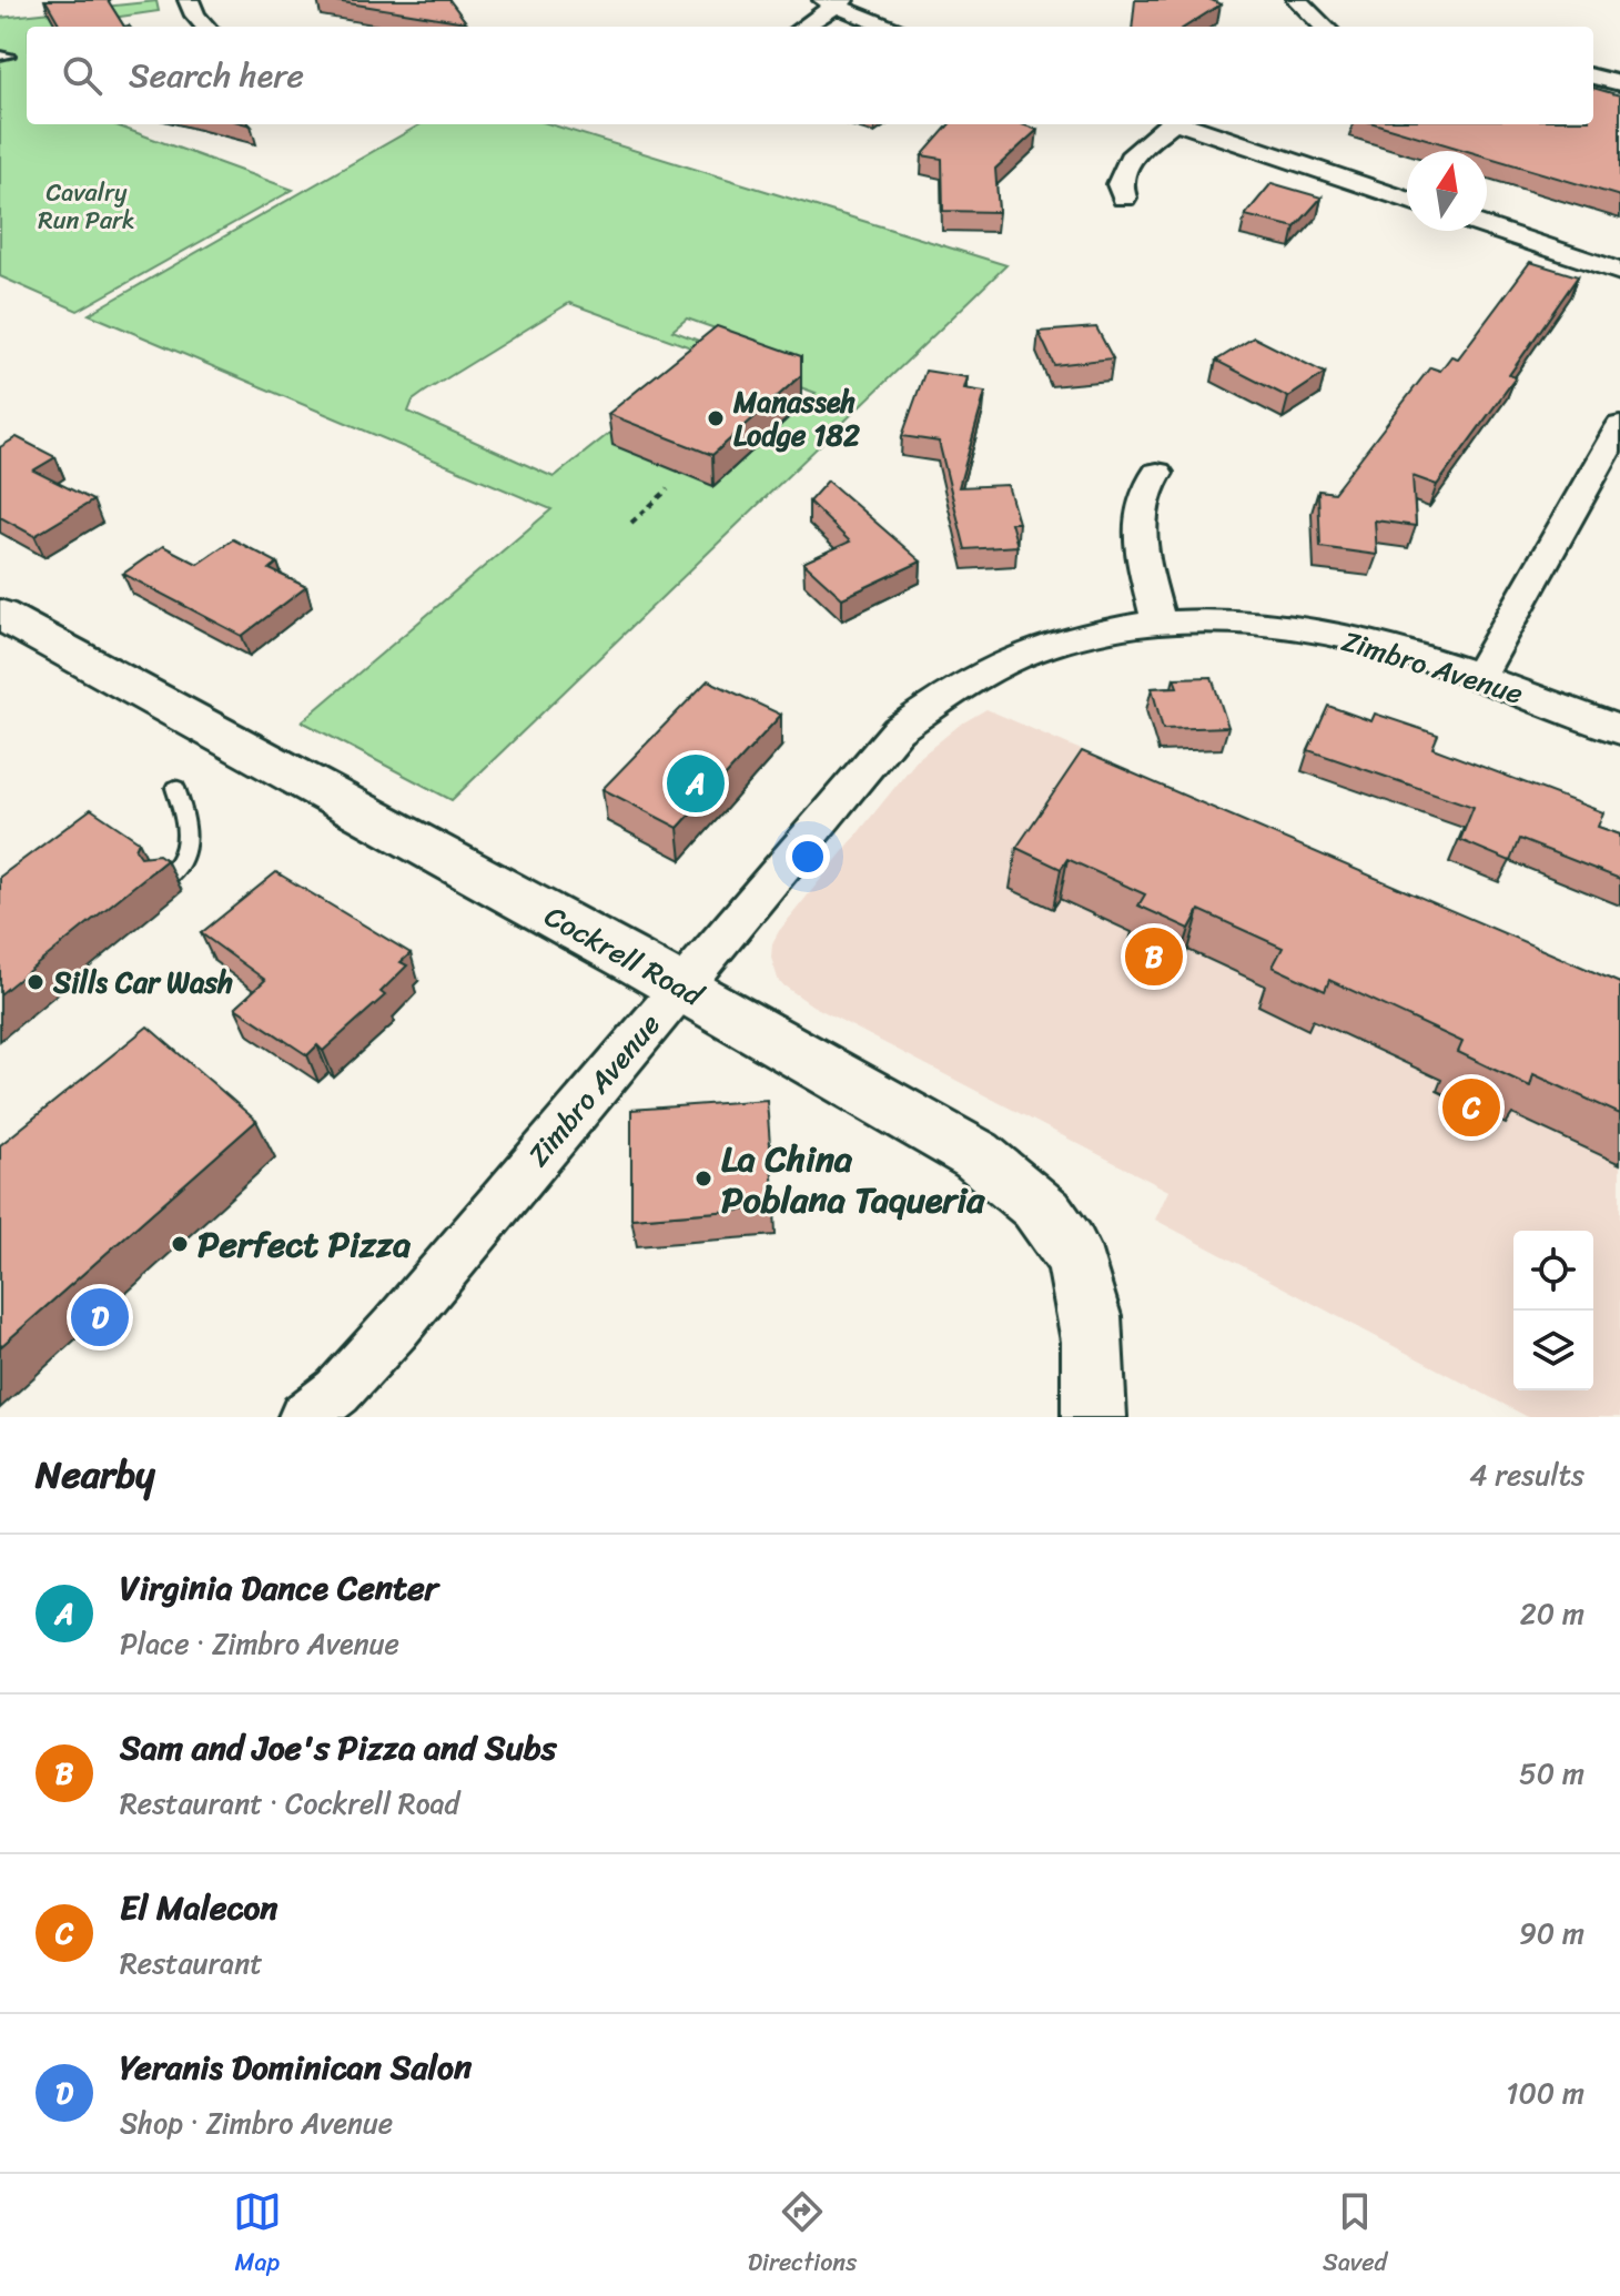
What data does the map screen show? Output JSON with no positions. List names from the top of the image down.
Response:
{
  "streets": {
    "street": ["Zimbro Avenue", "Cockrell Road"]
  },
  "crossings": [
    ["Zimbro Avenue", "Cockrell Road"]
  ],
  "parks": ["Cavalry Run Park"],
  "places": [
    "Manasseh Lodge 182",
    "Sills Car Wash",
    "La China Poblana Taqueria",
    "Perfect Pizza"
  ],
  "north": "top",
  "page": {
    "search": "Search here",
    "pins": [
      "A",
      "B",
      "C",
      "D"
    ],
    "heading": ["Nearby", "4 results"],
    "list": [
      {
        "mark": "A",
        "name": "Virginia Dance Center",
        "note": "Place · Zimbro Avenue",
        "value": "20 m"
      },
      {
        "mark": "B",
        "name": "Sam and Joe's Pizza and Subs",
        "note": "Restaurant · Cockrell Road",
        "value": "50 m"
      },
      {
        "mark": "C",
        "name": "El Malecon",
        "note": "Restaurant",
        "value": "90 m"
      },
      {
        "mark": "D",
        "name": "Yeranis Dominican Salon",
        "note": "Shop · Zimbro Avenue",
        "value": "100 m"
      }
    ],
    "nav": ["Map", "Directions", "Saved"]
  }
}
